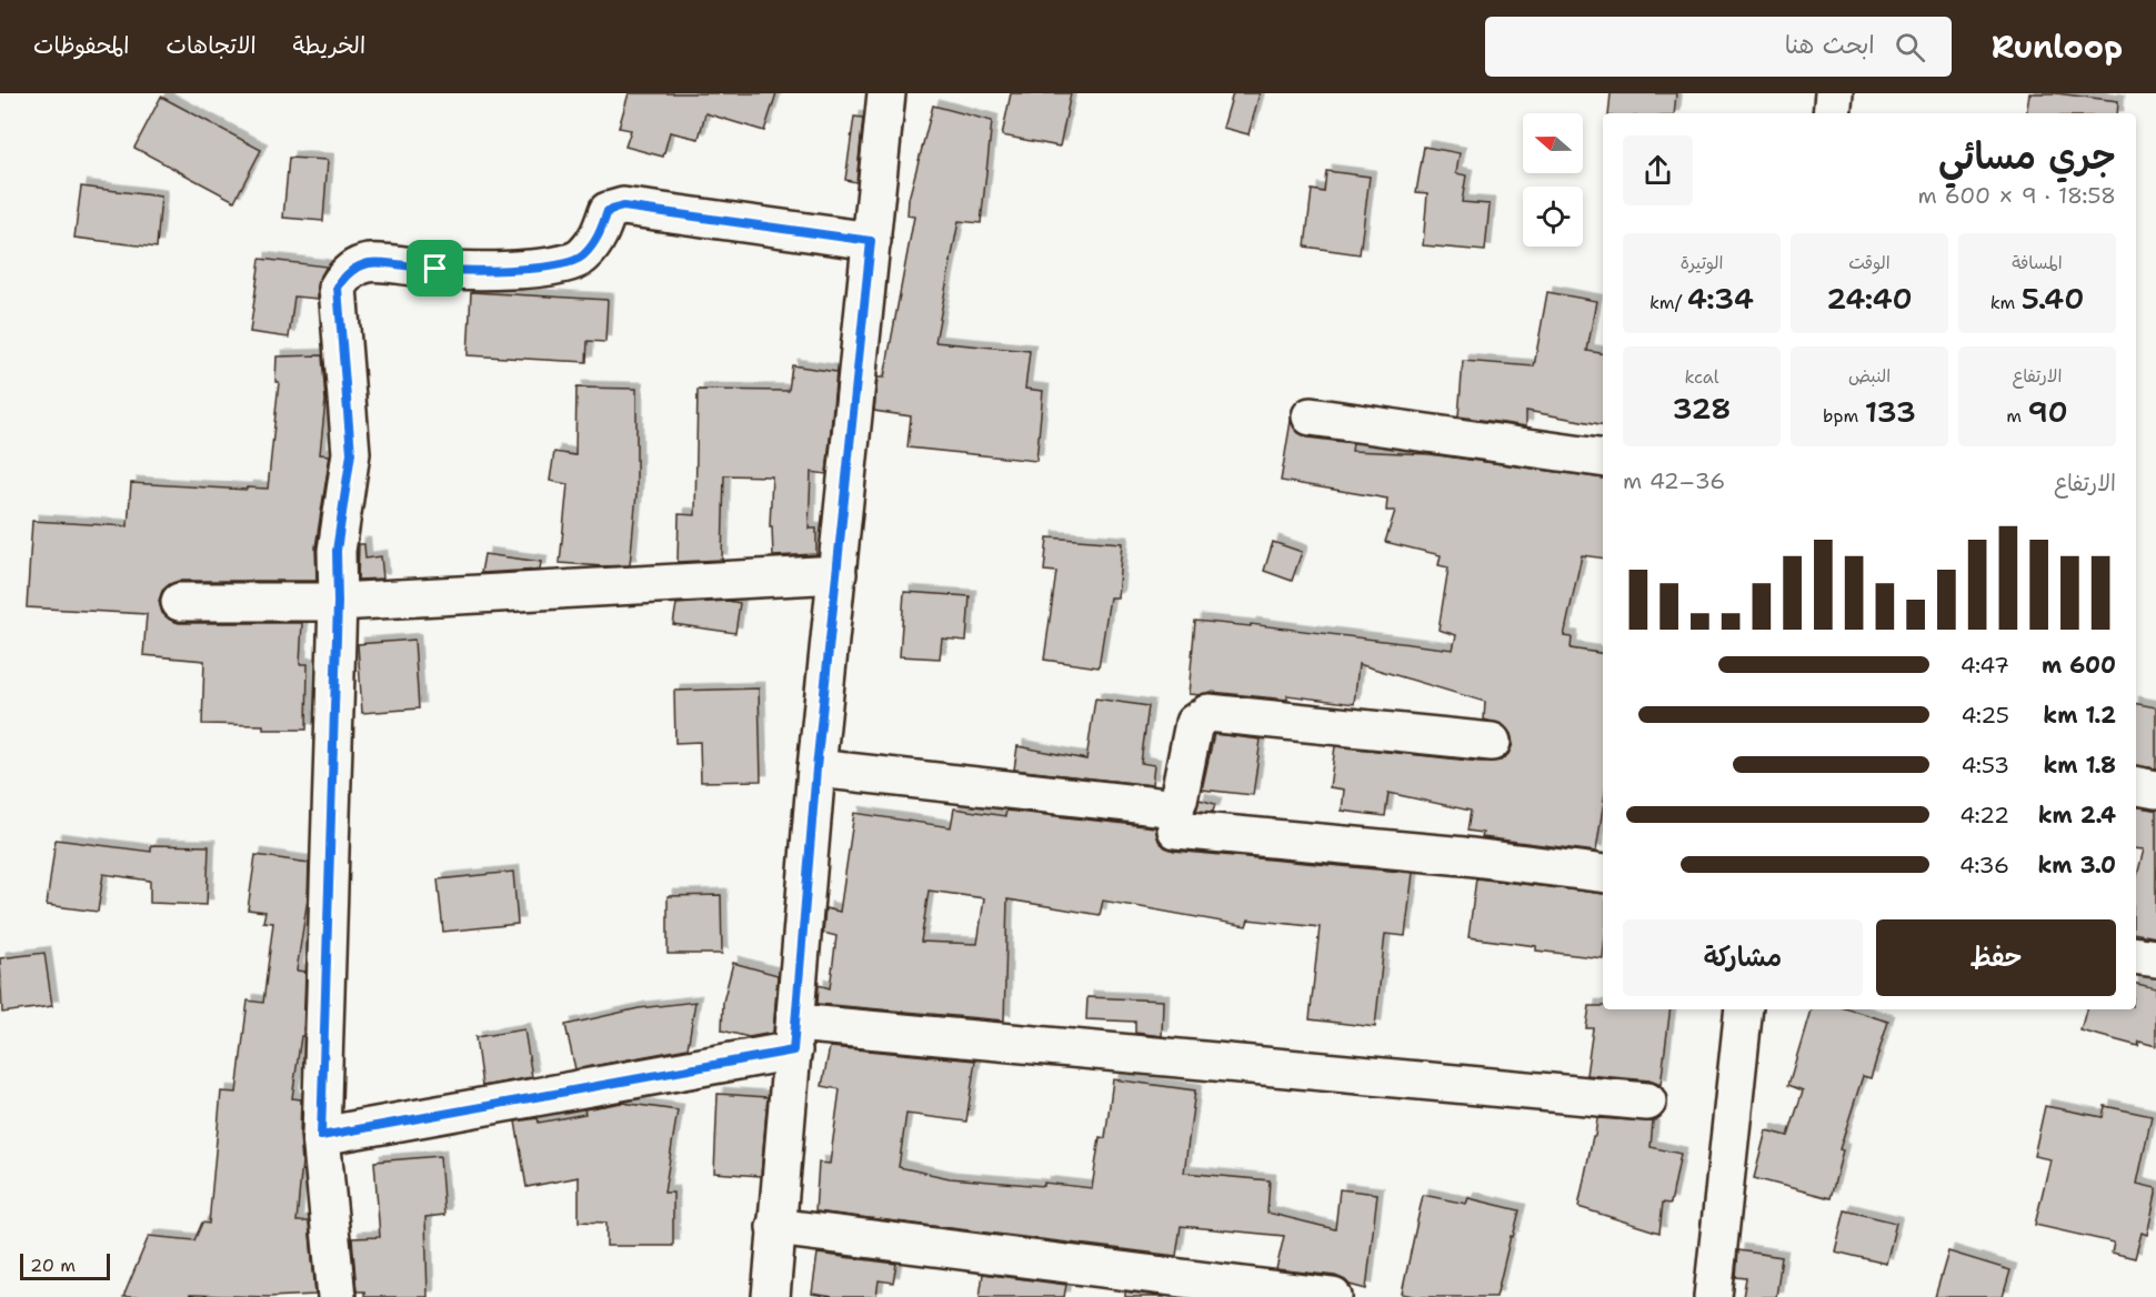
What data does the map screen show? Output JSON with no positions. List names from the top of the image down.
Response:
{
  "scale_bar": "20 m",
  "north": "left",
  "page": {
    "header": "Runloop",
    "search": "ابحث هنا",
    "nav": ["الخريطة", "الاتجاهات", "المحفوظات"],
    "heading": ["جري مسائي", "18:58 · 9 × 600 m"],
    "stats": [
      ["المسافة", "5.40 km"],
      ["الوقت", "24:40"],
      ["الوتيرة", "4:34 /km"],
      ["الارتفاع", "90 m"],
      ["النبض", "133 bpm"],
      ["kcal", "328"]
    ],
    "chart": ["الارتفاع", "36–42 m"],
    "list": [
      {
        "name": "600 m",
        "note": "4:47"
      },
      {
        "name": "1.2 km",
        "note": "4:25"
      },
      {
        "name": "1.8 km",
        "note": "4:53"
      },
      {
        "name": "2.4 km",
        "note": "4:22"
      },
      {
        "name": "3.0 km",
        "note": "4:36"
      }
    ],
    "buttons": ["حفظ", "مشاركة"],
    "scale": "20 m"
  }
}
